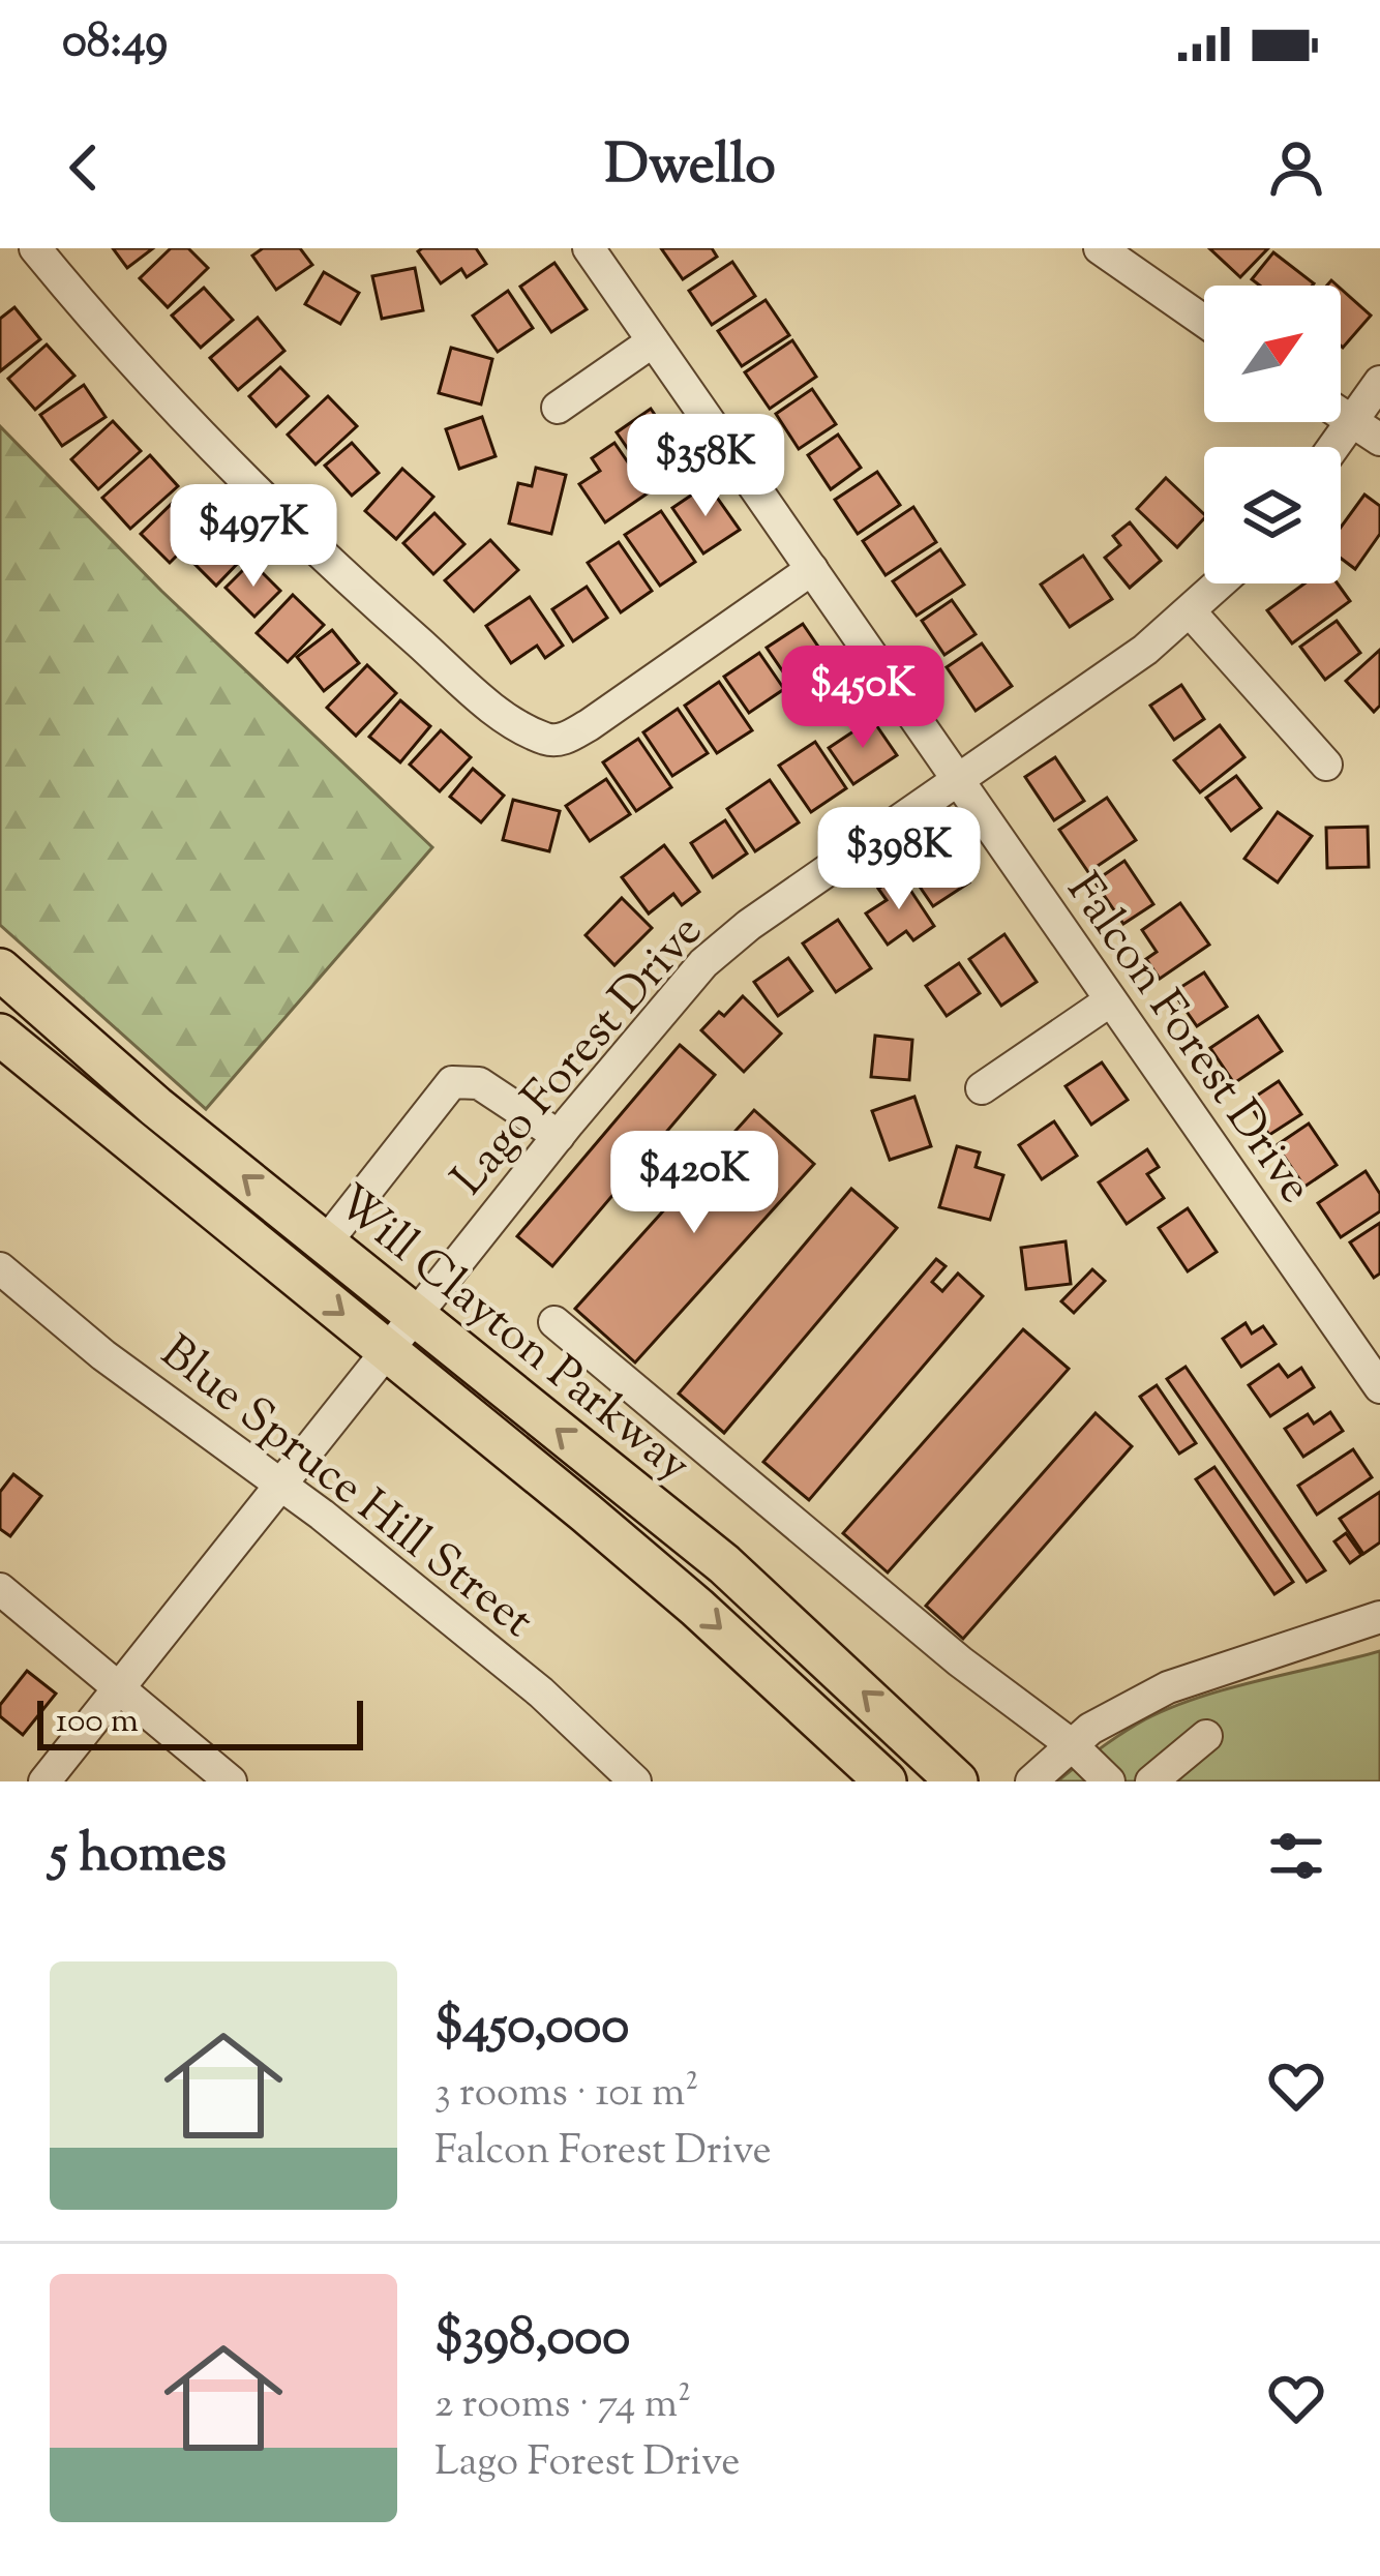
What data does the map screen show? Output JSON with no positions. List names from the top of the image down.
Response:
{
  "streets": {
    "main road": ["Will Clayton Parkway"],
    "street": ["Falcon Forest Drive", "Lago Forest Drive", "Blue Spruce Hill Street"]
  },
  "crossings": [
    ["Falcon Forest Drive", "Lago Forest Drive"],
    ["Lago Forest Drive", "Will Clayton Parkway"],
    ["Lago Forest Drive", "Blue Spruce Hill Street"]
  ],
  "scale_bar": "100 m",
  "north": "top right",
  "page": {
    "status": "08:49",
    "header": "Dwello",
    "price": [
      "$358K",
      "$497K",
      "$450K",
      "$398K",
      "$420K"
    ],
    "scale": "100 m",
    "heading": "5 homes",
    "list": [
      {
        "name": "$450,000",
        "note": "3 rooms · 101 m² · Falcon Forest Drive"
      },
      {
        "name": "$398,000",
        "note": "2 rooms · 74 m² · Lago Forest Drive"
      }
    ]
  }
}
